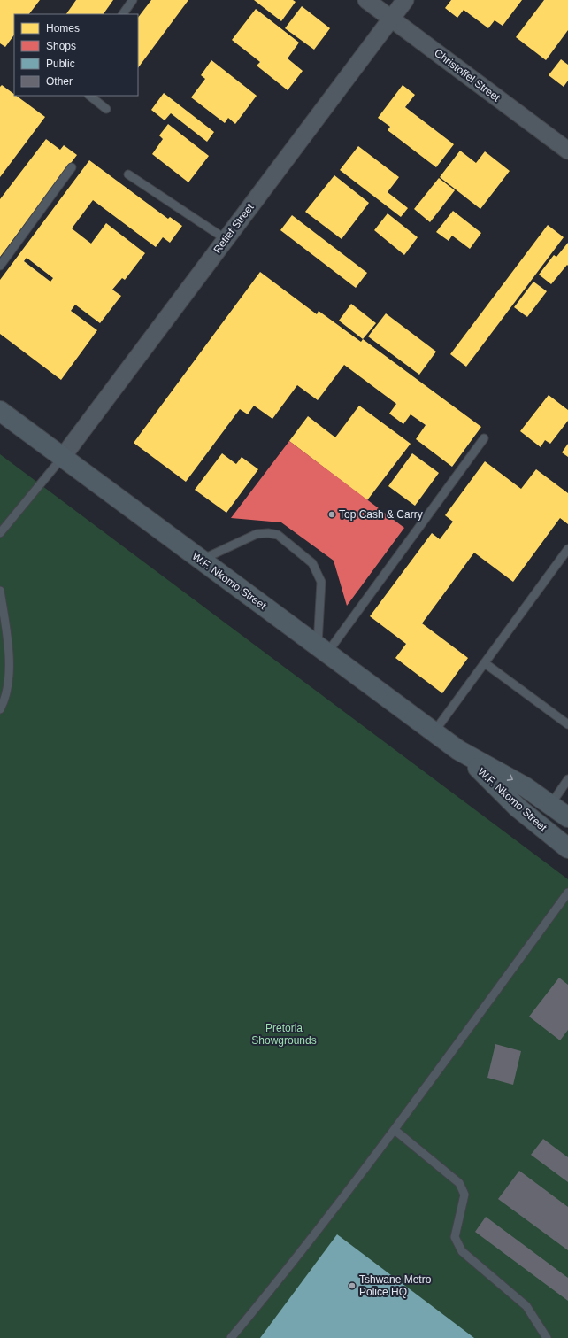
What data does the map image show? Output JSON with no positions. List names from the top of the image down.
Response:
{
  "streets": {
    "main road": ["W.F. Nkomo Street"],
    "street": ["Christoffel Street", "Retief Street"]
  },
  "crossings": [
    ["Christoffel Street", "Retief Street"],
    ["Retief Street", "W.F. Nkomo Street"]
  ],
  "parks": ["Pretoria Showgrounds"],
  "places": ["Top Cash & Carry", "Tshwane Metro Police HQ"],
  "legend": [
    "Homes",
    "Shops",
    "Public",
    "Other"
  ]
}
